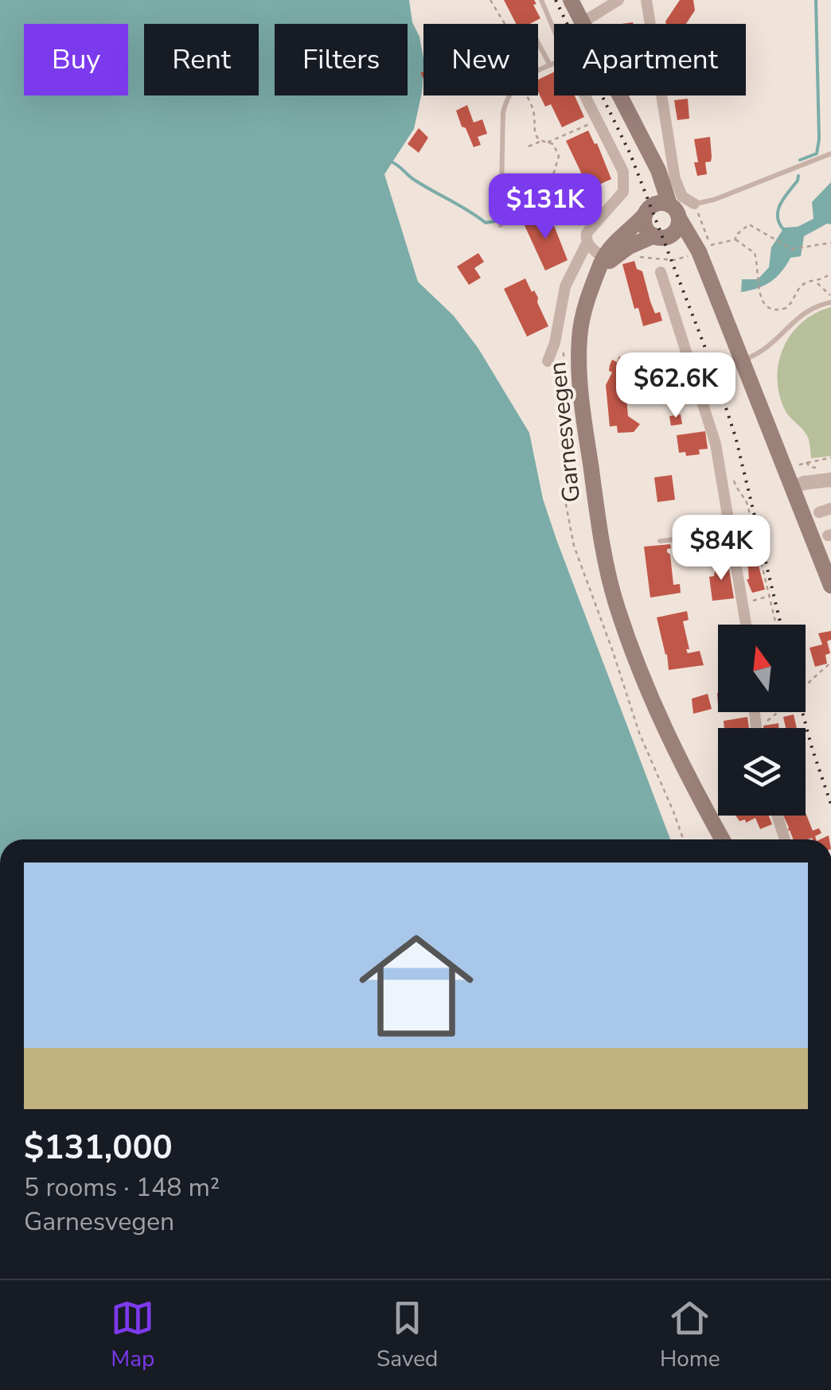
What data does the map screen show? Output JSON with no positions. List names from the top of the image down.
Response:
{
  "streets": {
    "main road": ["Garnesvegen"]
  },
  "north": "top",
  "page": {
    "chip": [
      "Buy",
      "Rent",
      "Filters",
      "New",
      "Apartment"
    ],
    "price": ["$131K", "$62.6K", "$84K"],
    "list": [
      {
        "name": "$131,000",
        "note": "5 rooms · 148 m² · Garnesvegen"
      }
    ],
    "tabs": ["Map", "Saved", "Home"]
  }
}
